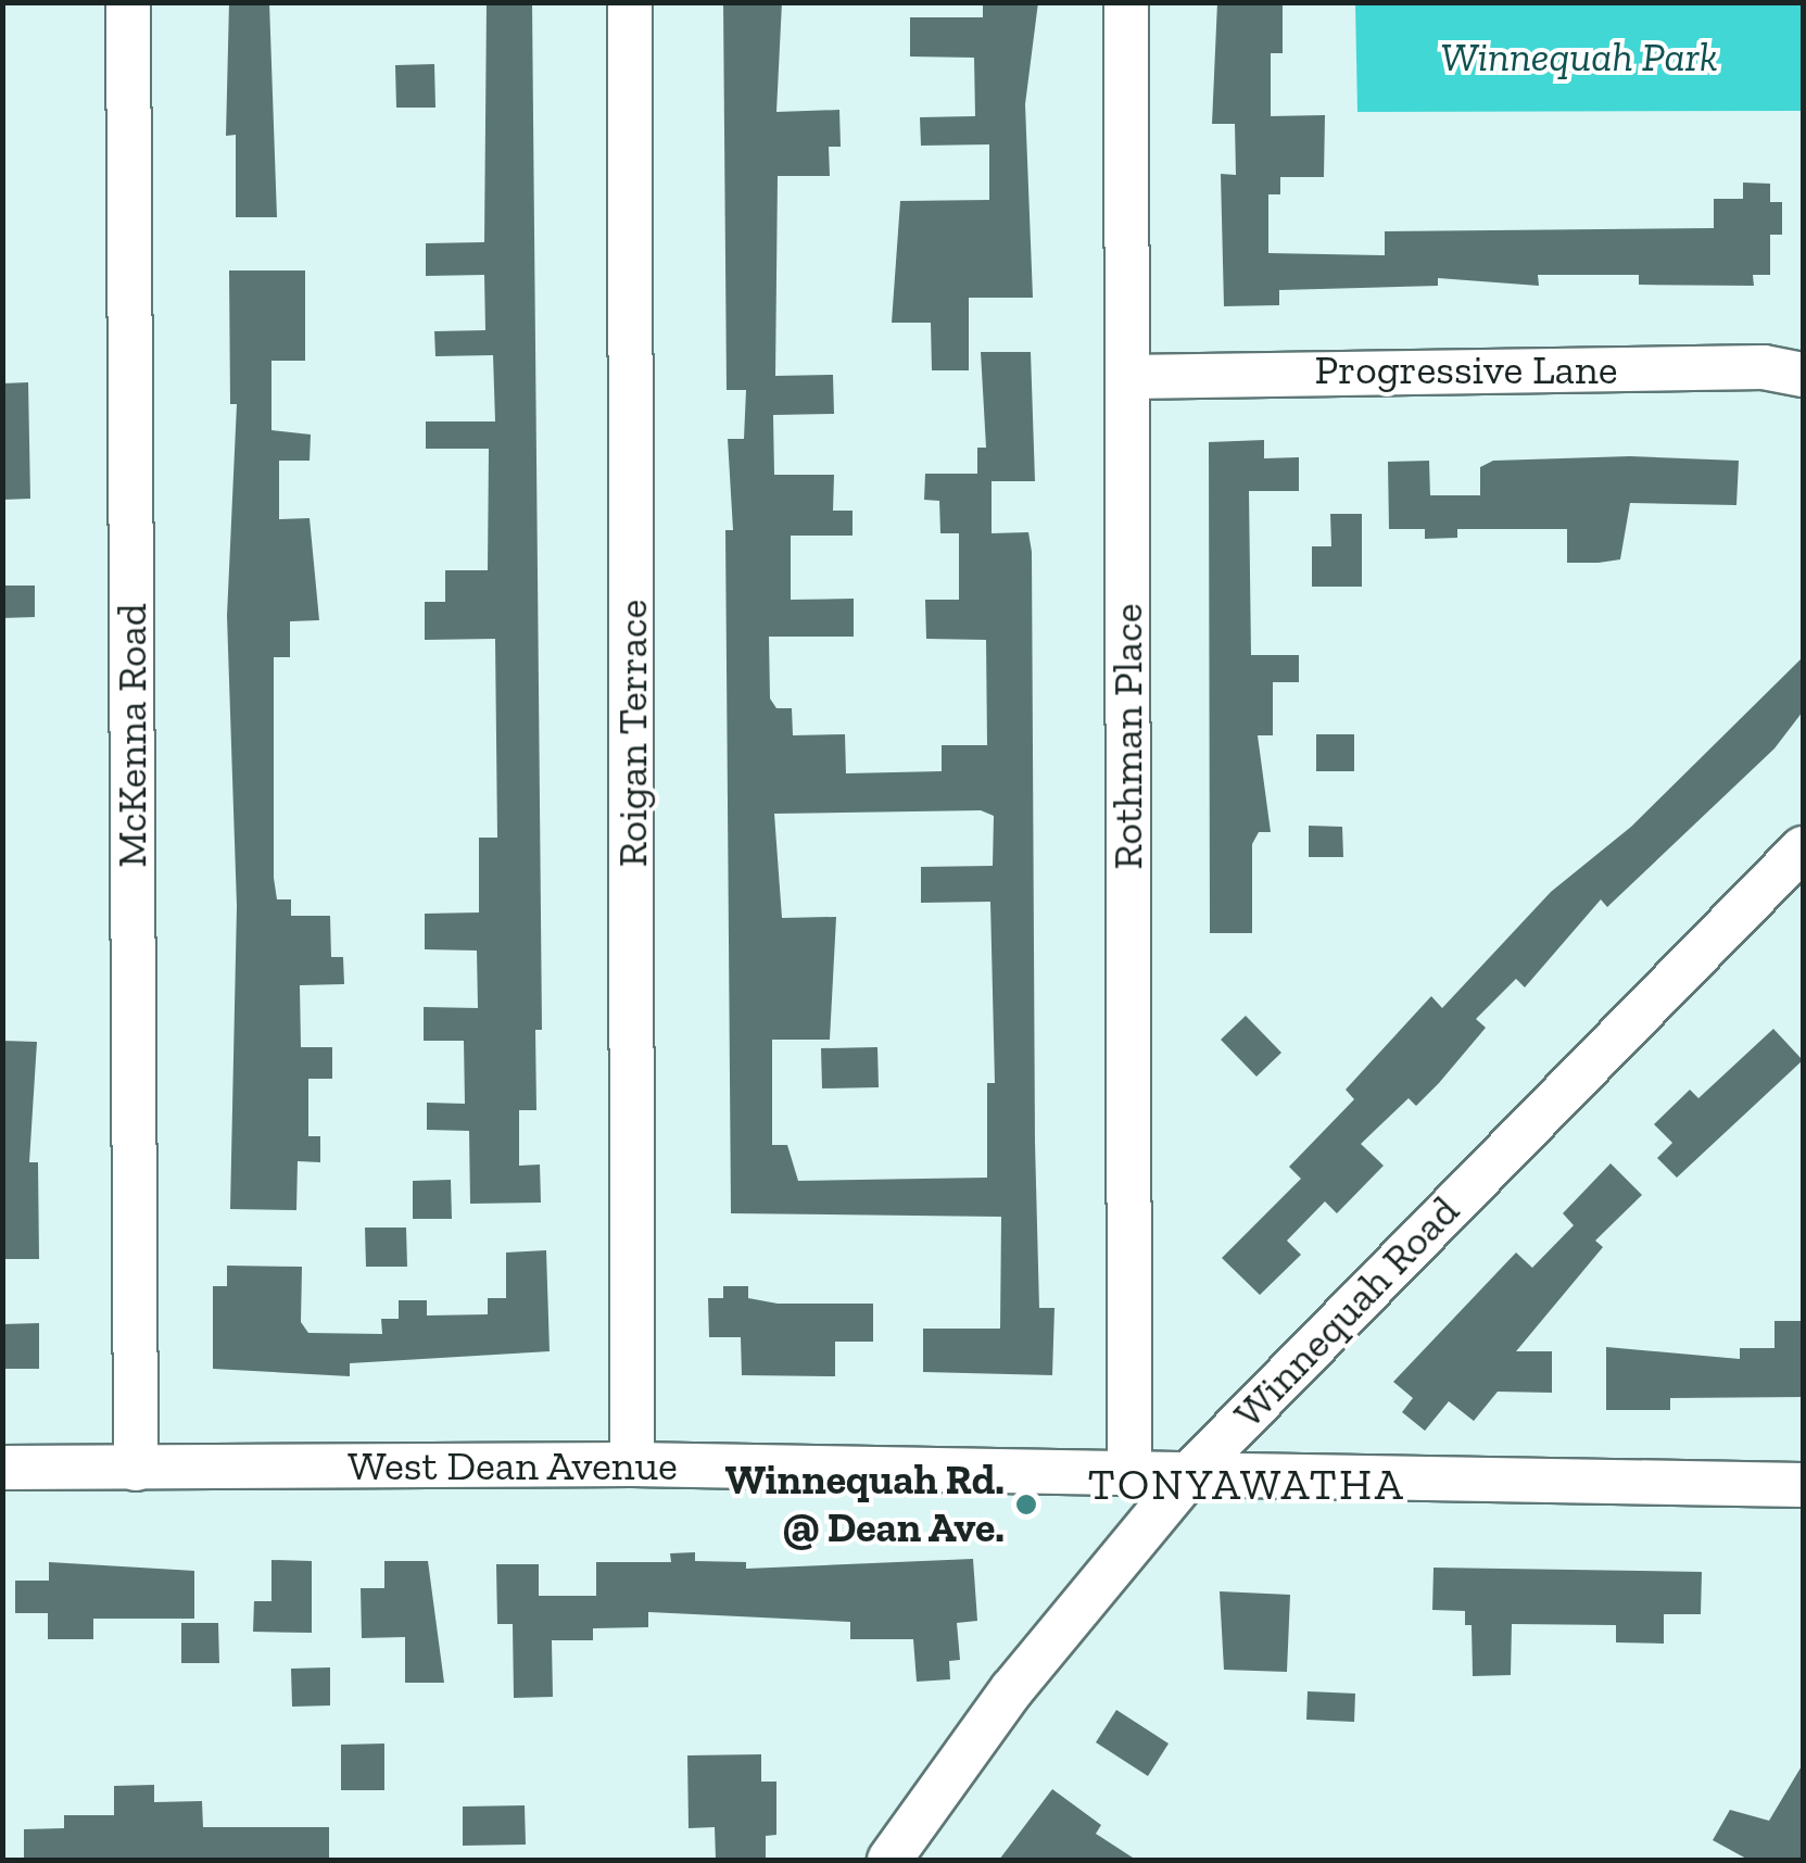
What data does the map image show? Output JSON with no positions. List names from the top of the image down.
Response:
{
  "streets": {
    "street": [
      "Progressive Lane",
      "Roigan Terrace",
      "McKenna Road",
      "Rothman Place",
      "Winnequah Road",
      "West Dean Avenue"
    ]
  },
  "crossings": [
    ["Progressive Lane", "Rothman Place"],
    ["Roigan Terrace", "West Dean Avenue"],
    ["McKenna Road", "West Dean Avenue"],
    ["Rothman Place", "West Dean Avenue"],
    ["Winnequah Road", "West Dean Avenue"]
  ],
  "districts": ["TONYAWATHA"],
  "parks": ["Winnequah Park"],
  "places": ["Winnequah Rd. @ Dean Ave."]
}
